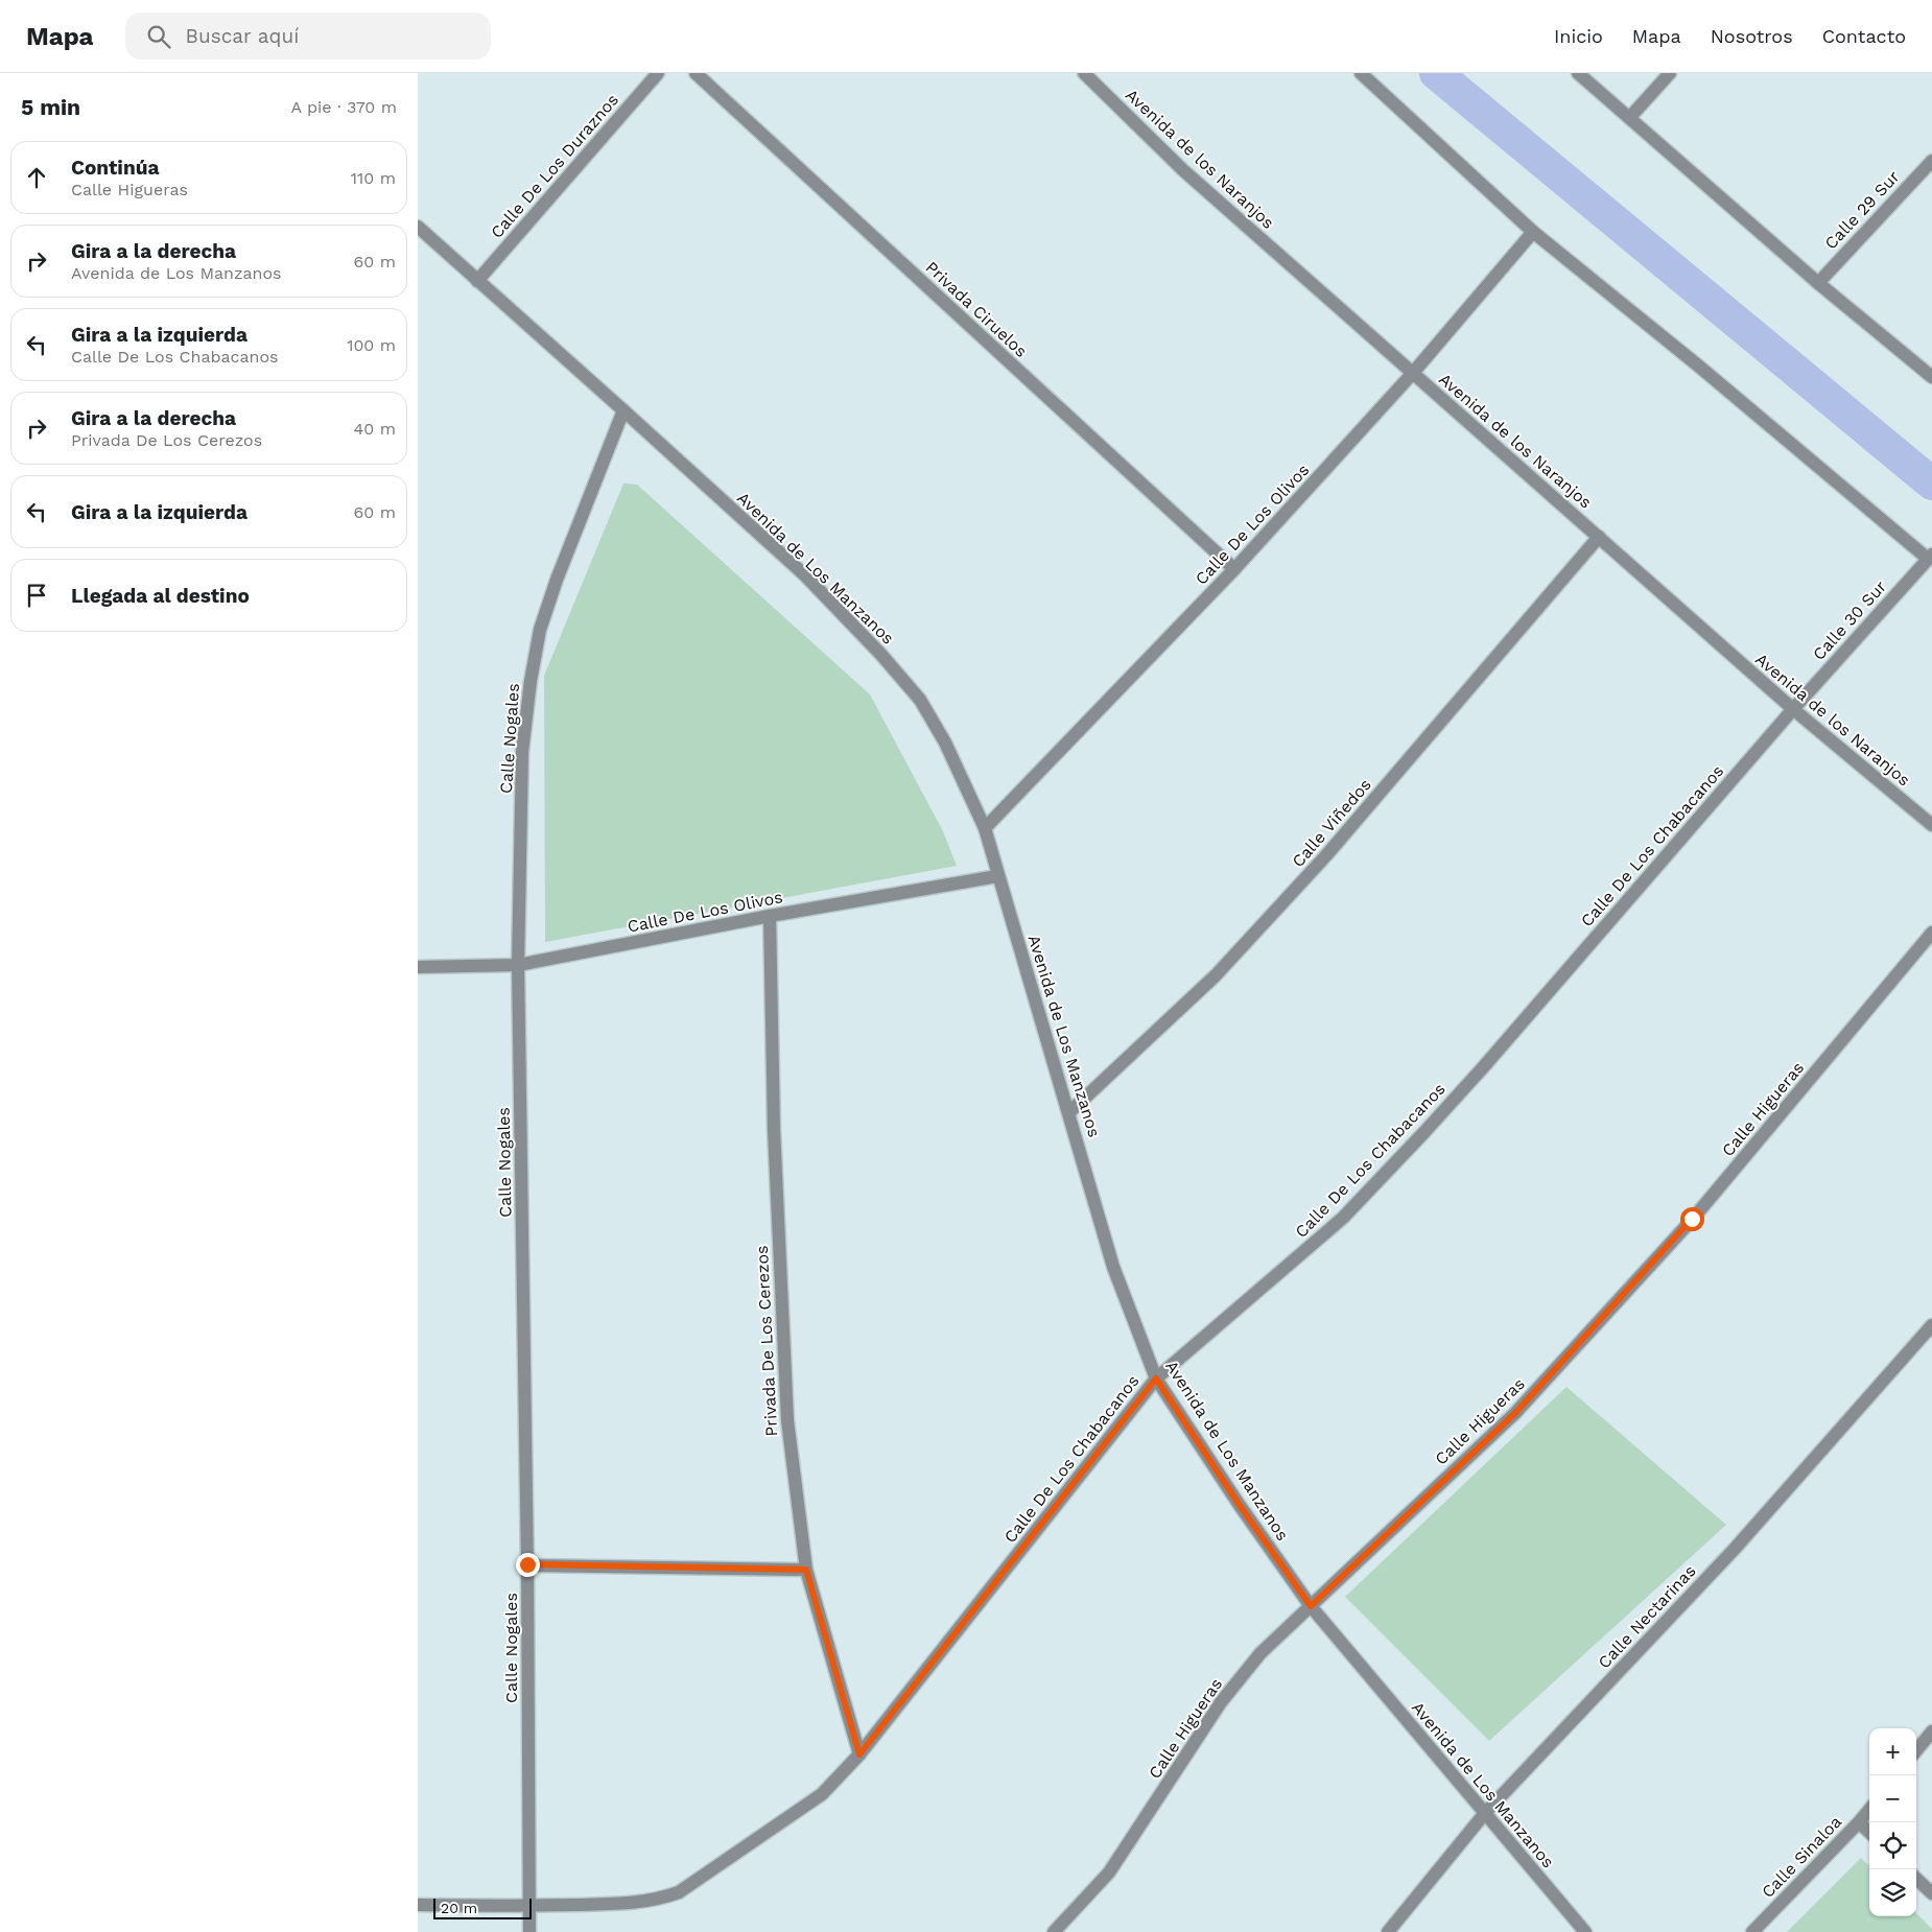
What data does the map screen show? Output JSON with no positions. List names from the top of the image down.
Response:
{
  "streets": {
    "street": [
      "Avenida de los Naranjos",
      "Calle De Los Duraznos",
      "Calle 29 Sur",
      "Privada Ciruelos",
      "Calle De Los Olivos",
      "Avenida de Los Manzanos",
      "Calle 30 Sur",
      "Calle Nogales",
      "Calle Viñedos",
      "Calle De Los Chabacanos",
      "Calle Higueras",
      "Privada De Los Cerezos",
      "Calle Nectarinas",
      "Calle Sinaloa"
    ]
  },
  "crossings": [
    ["Avenida de los Naranjos", "Calle De Los Olivos"],
    ["Avenida de los Naranjos", "Calle 30 Sur"],
    ["Avenida de los Naranjos", "Calle Viñedos"],
    ["Avenida de los Naranjos", "Calle De Los Chabacanos"],
    ["Calle De Los Duraznos", "Avenida de Los Manzanos"],
    ["Privada Ciruelos", "Calle De Los Olivos"],
    ["Calle De Los Olivos", "Avenida de Los Manzanos"],
    ["Calle De Los Olivos", "Calle Nogales"],
    ["Calle De Los Olivos", "Privada De Los Cerezos"],
    ["Avenida de Los Manzanos", "Calle Nogales"],
    ["Avenida de Los Manzanos", "Calle Viñedos"],
    ["Avenida de Los Manzanos", "Calle De Los Chabacanos"],
    ["Avenida de Los Manzanos", "Calle Higueras"],
    ["Avenida de Los Manzanos", "Calle Nectarinas"],
    ["Calle 30 Sur", "Calle De Los Chabacanos"],
    ["Calle Nogales", "Calle De Los Chabacanos"],
    ["Calle De Los Chabacanos", "Privada De Los Cerezos"]
  ],
  "scale_bar": "20 m",
  "page": {
    "header": "Mapa",
    "search": "Buscar aquí",
    "nav": [
      "Inicio",
      "Mapa",
      "Nosotros",
      "Contacto"
    ],
    "heading": ["5 min", "A pie · 370 m"],
    "list": [
      ["Continúa", "Calle Higueras", "110 m"],
      ["Gira a la derecha", "Avenida de Los Manzanos", "60 m"],
      ["Gira a la izquierda", "Calle De Los Chabacanos", "100 m"],
      ["Gira a la derecha", "Privada De Los Cerezos", "40 m"],
      ["Gira a la izquierda", "60 m"],
      "Llegada al destino"
    ],
    "map_buttons": ["+", "−"],
    "scale": "20 m"
  }
}
